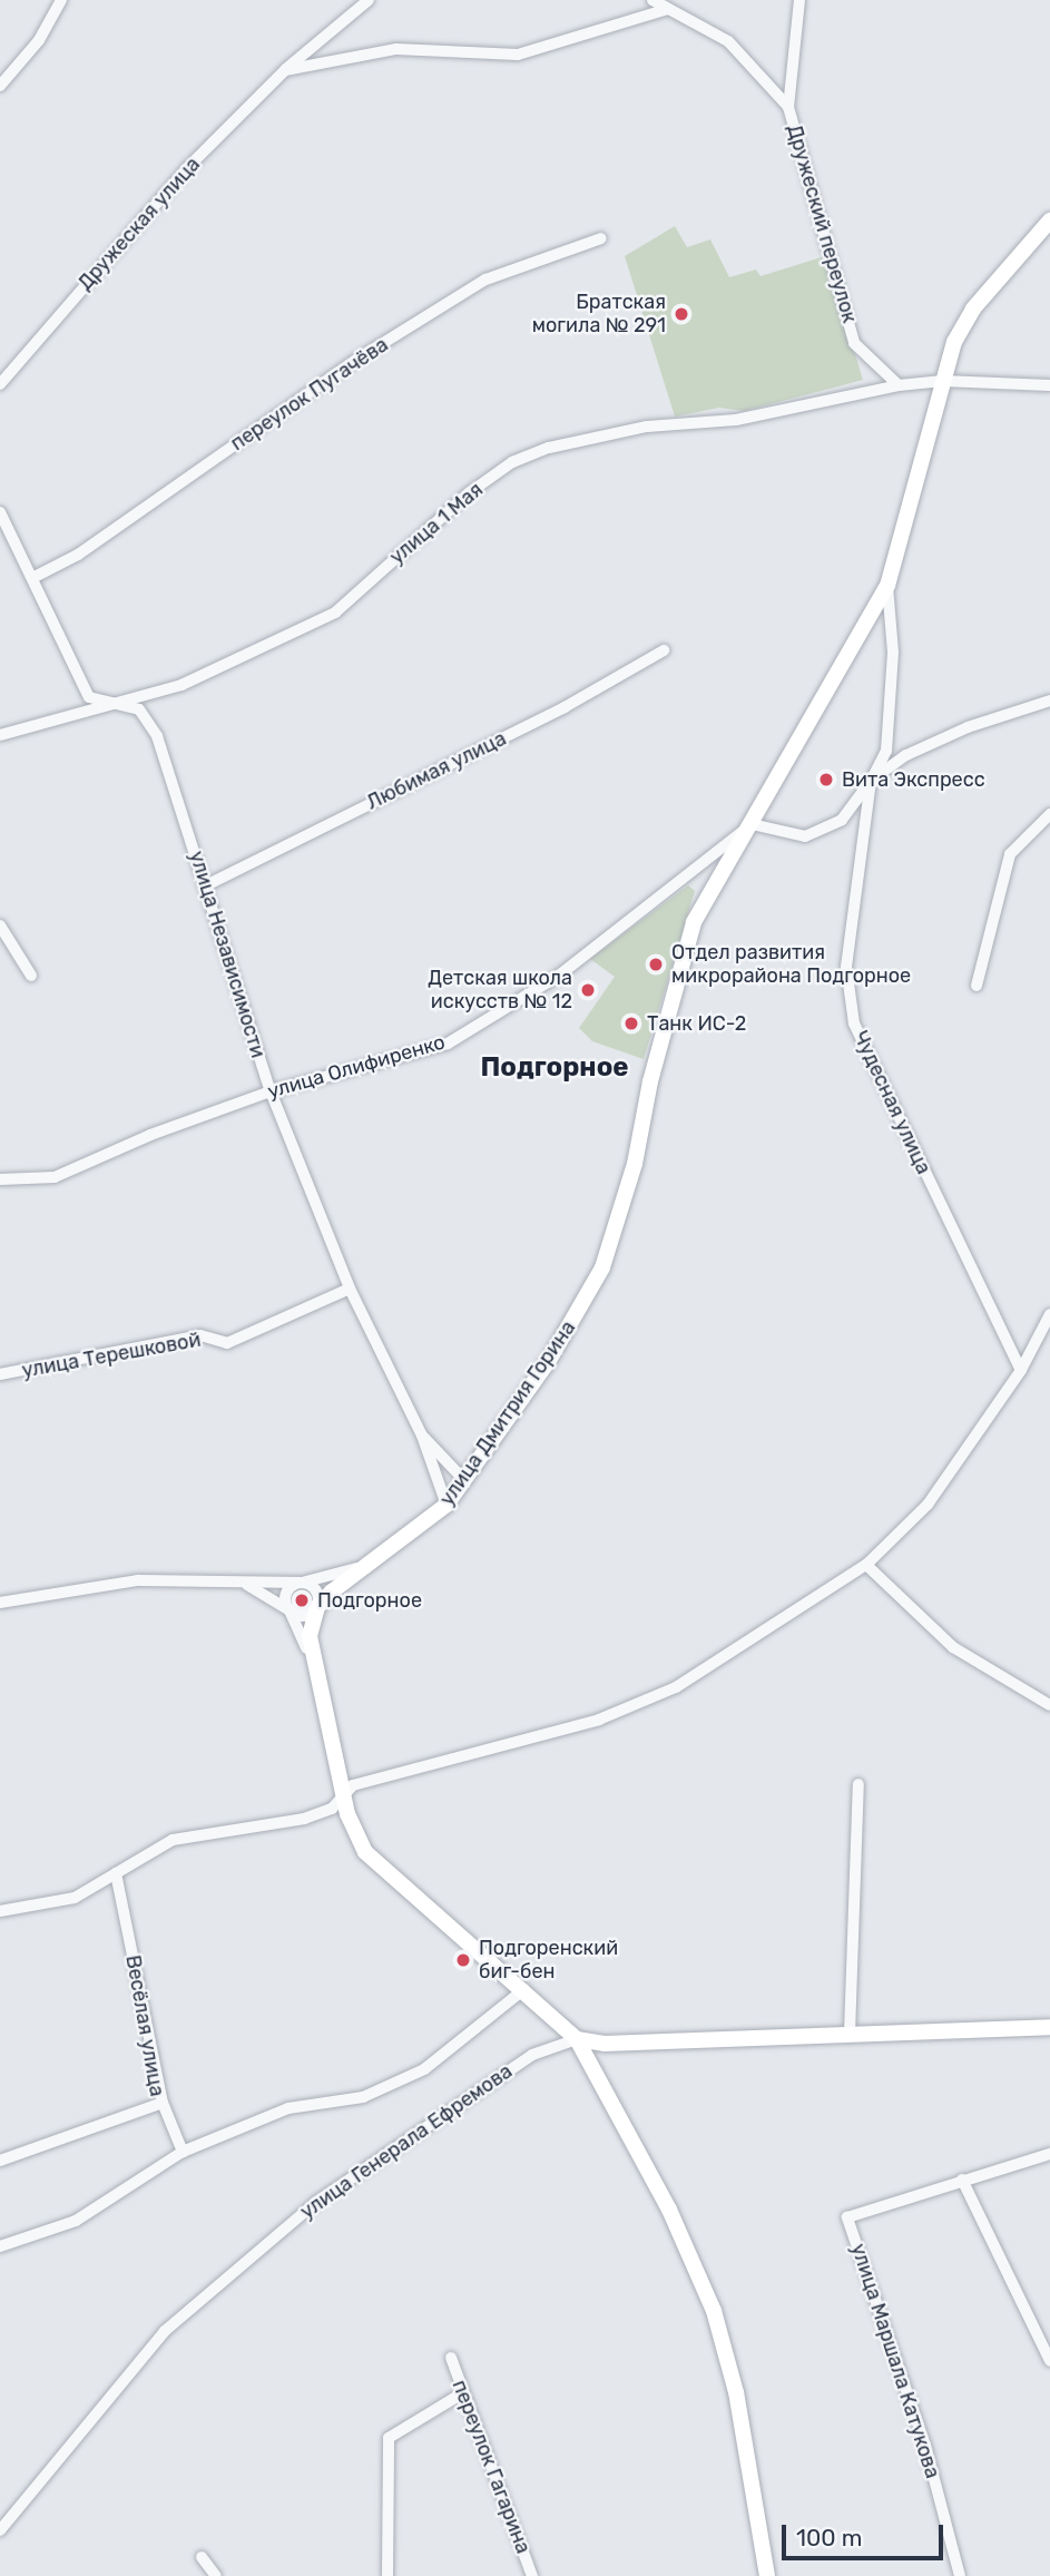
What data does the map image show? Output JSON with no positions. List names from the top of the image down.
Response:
{
  "streets": {
    "street": [
      "Дружеская улица",
      "Дружеский переулок",
      "переулок Пугачёва",
      "улица 1 Мая",
      "Любимая улица",
      "улица Независимости",
      "улица Олифиренко",
      "Чудесная улица",
      "улица Терешковой",
      "улица Дмитрия Горина",
      "Весёлая улица",
      "улица Генерала Ефремова",
      "улица Маршала Катукова",
      "переулок Гагарина"
    ]
  },
  "crossings": [
    ["Дружеский переулок", "улица 1 Мая"],
    ["переулок Пугачёва", "улица Независимости"],
    ["улица 1 Мая", "улица Независимости"],
    ["Любимая улица", "улица Независимости"],
    ["улица Независимости", "улица Олифиренко"],
    ["улица Независимости", "улица Терешковой"],
    ["улица Олифиренко", "улица Дмитрия Горина"]
  ],
  "districts": ["Подгорное"],
  "places": [
    "Братская могила № 291",
    "Вита Экспресс",
    "Отдел развития микрорайона Подгорное",
    "Детская школа искусств № 12",
    "Танк ИС-2",
    "Подгорное",
    "Подгоренский биг-бен"
  ],
  "scale_bar": "100 m"
}
